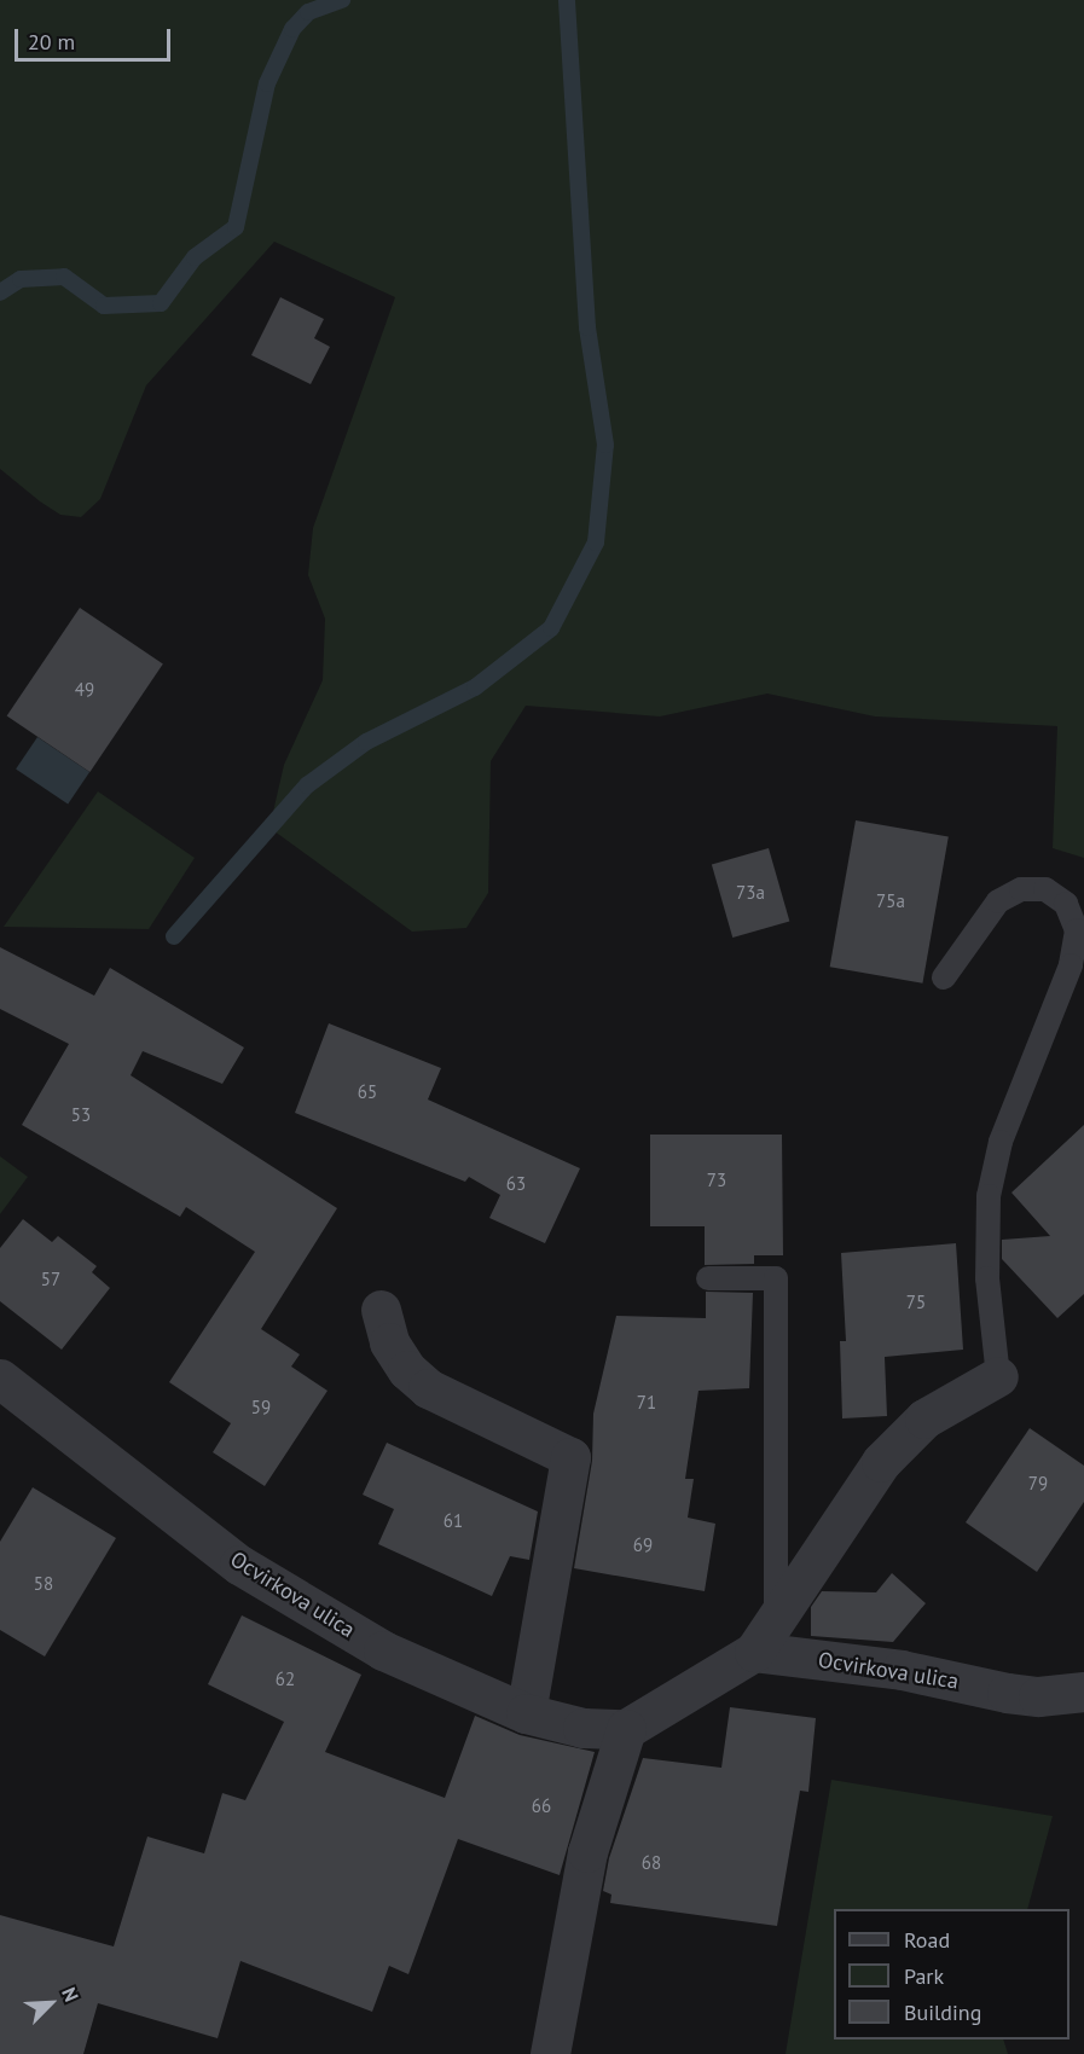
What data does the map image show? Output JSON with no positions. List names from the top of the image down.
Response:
{
  "streets": {
    "street": ["Ocvirkova ulica"]
  },
  "house_numbers": [
    "49",
    "73a",
    "75a",
    "65",
    "53",
    "73",
    "63",
    "57",
    "75",
    "71",
    "59",
    "79",
    "61",
    "69",
    "58",
    "62",
    "66",
    "68"
  ],
  "legend": ["Road", "Park", "Building"],
  "scale_bar": "20 m",
  "north": "top right"
}
